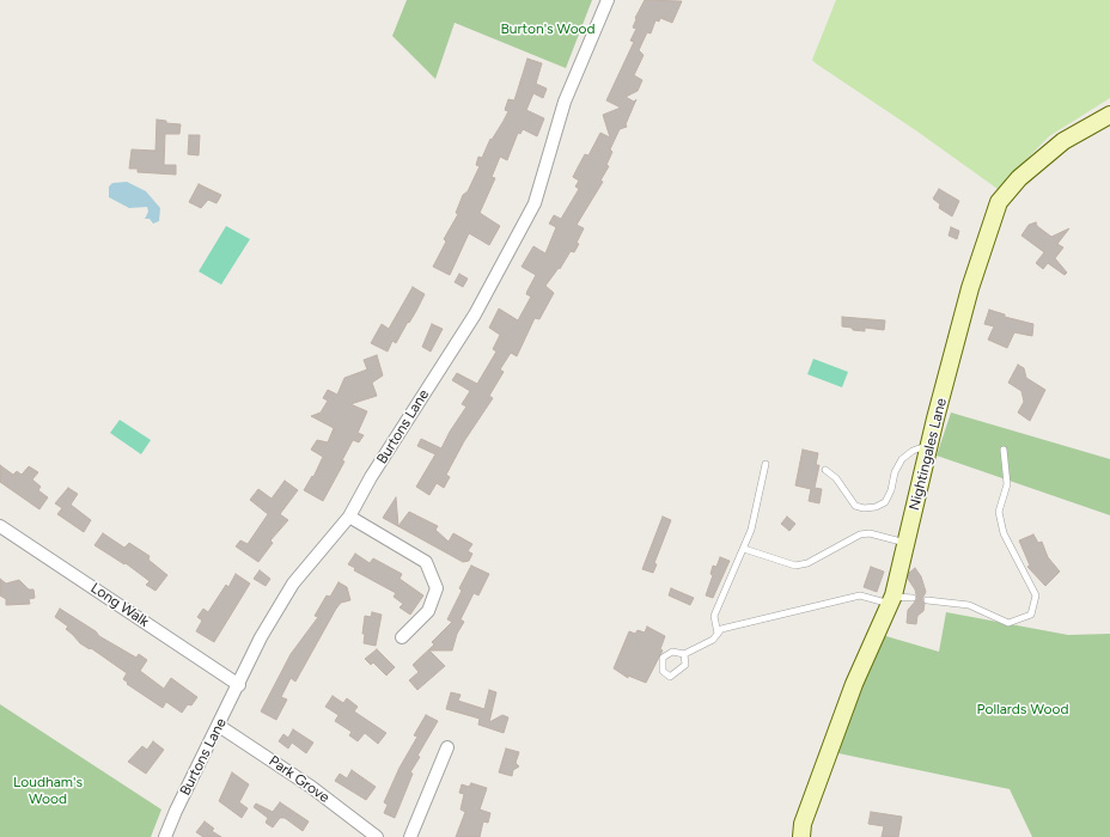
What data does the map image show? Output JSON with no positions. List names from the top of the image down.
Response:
{
  "streets": {
    "main road": ["Nightingales Lane"],
    "street": ["Burtons Lane", "Long Walk", "Park Grove"]
  },
  "crossings": [
    ["Burtons Lane", "Long Walk"],
    ["Burtons Lane", "Park Grove"]
  ],
  "parks": ["Burton's Wood", "Pollards Wood", "Loudham's Wood"]
}
